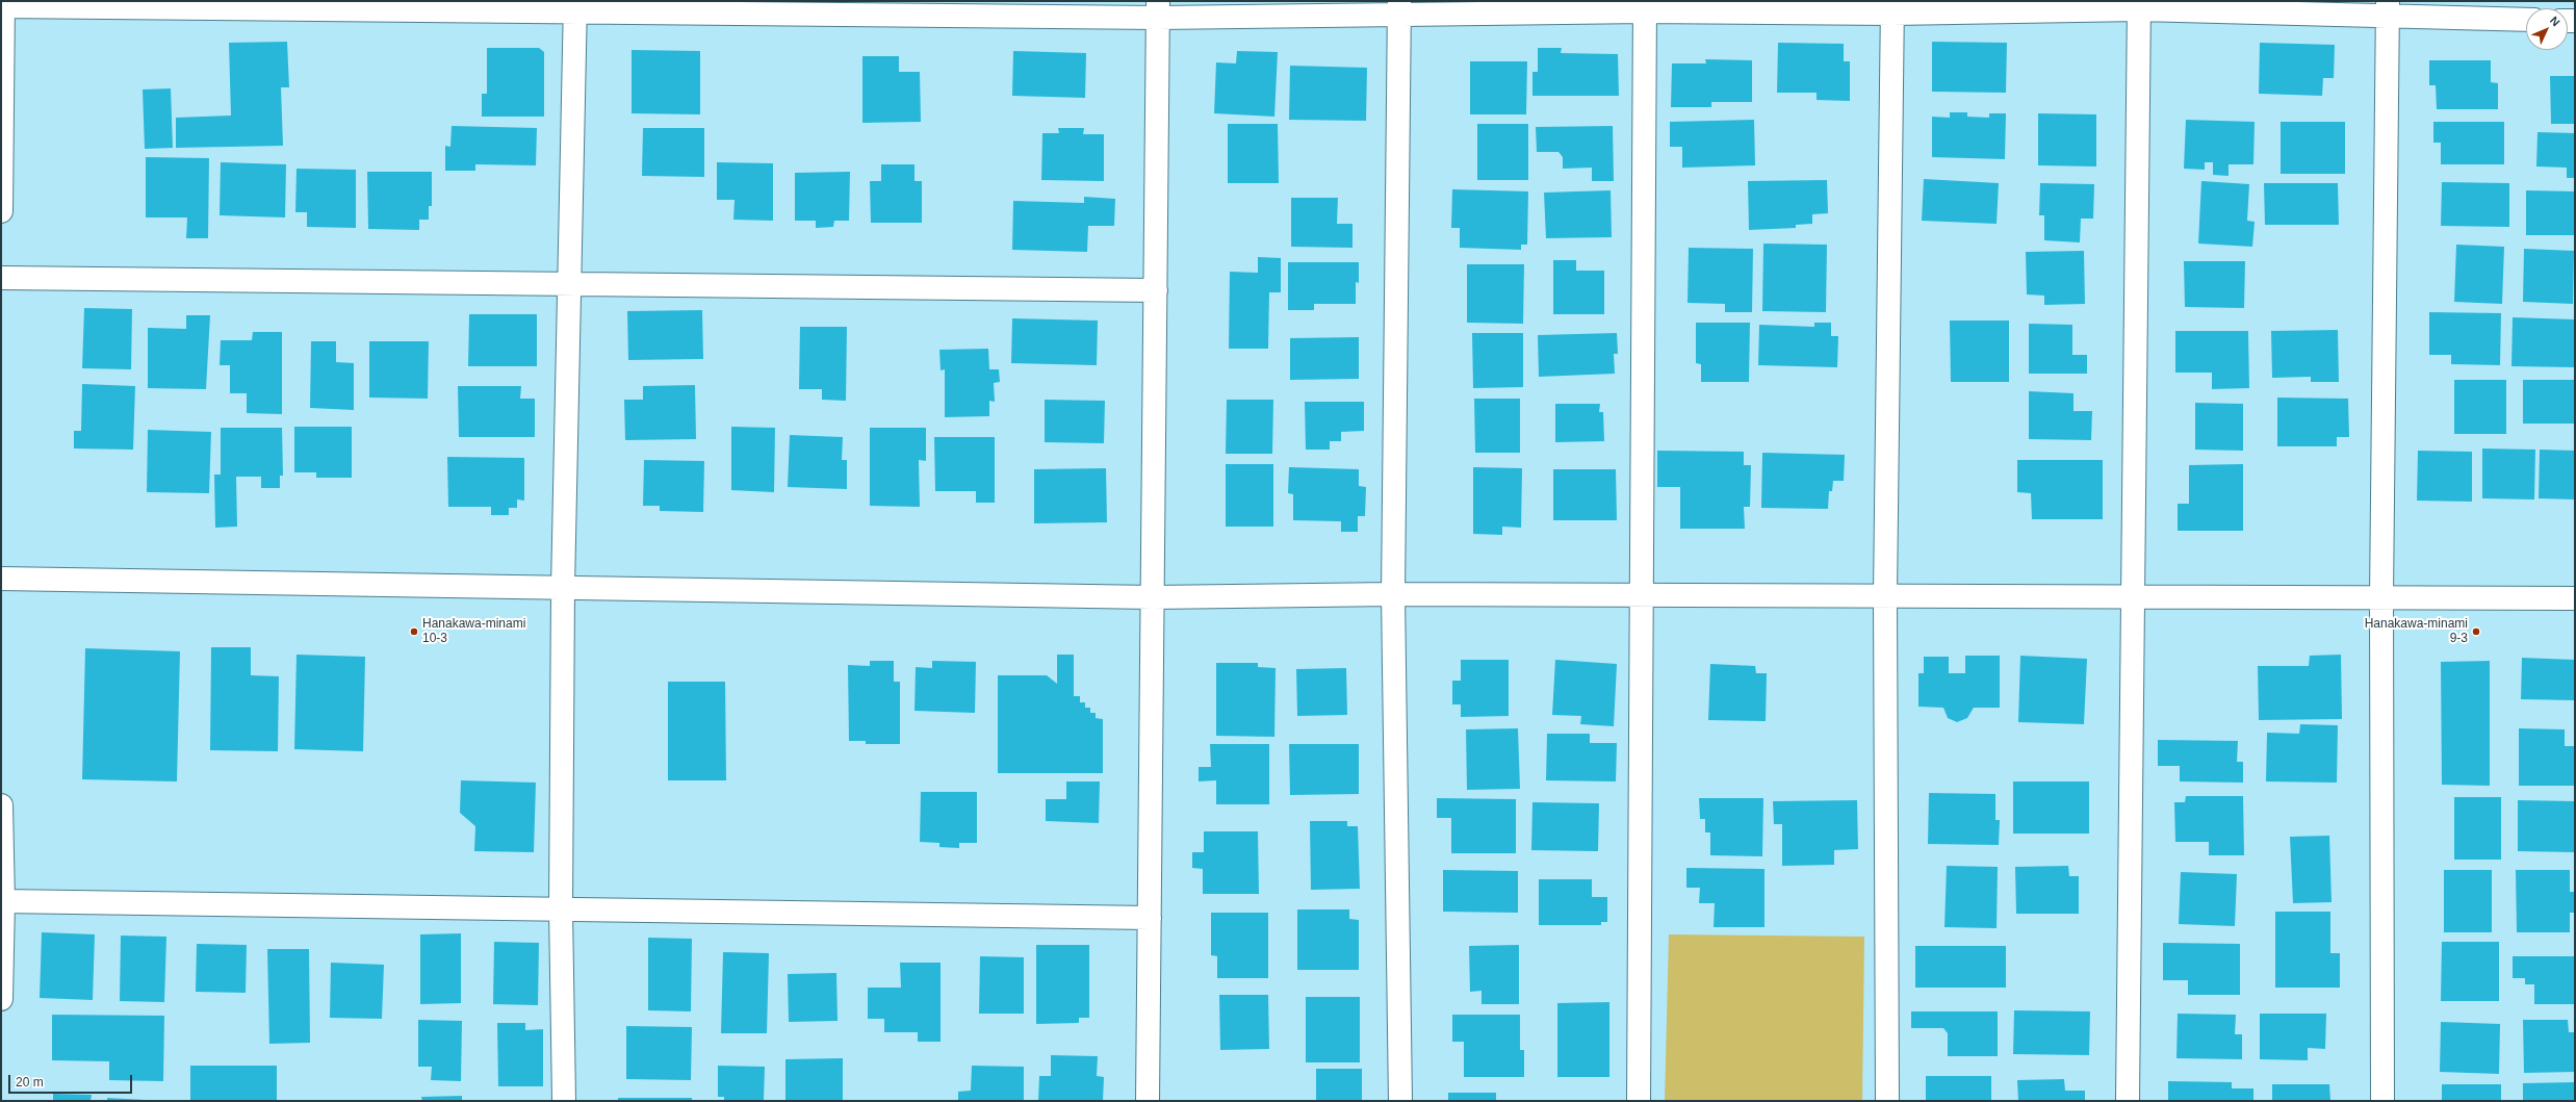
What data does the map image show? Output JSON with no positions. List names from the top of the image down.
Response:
{
  "places": ["Hanakawa-minami 10-3", "Hanakawa-minami 9-3"],
  "scale_bar": "20 m",
  "north": "top right"
}
